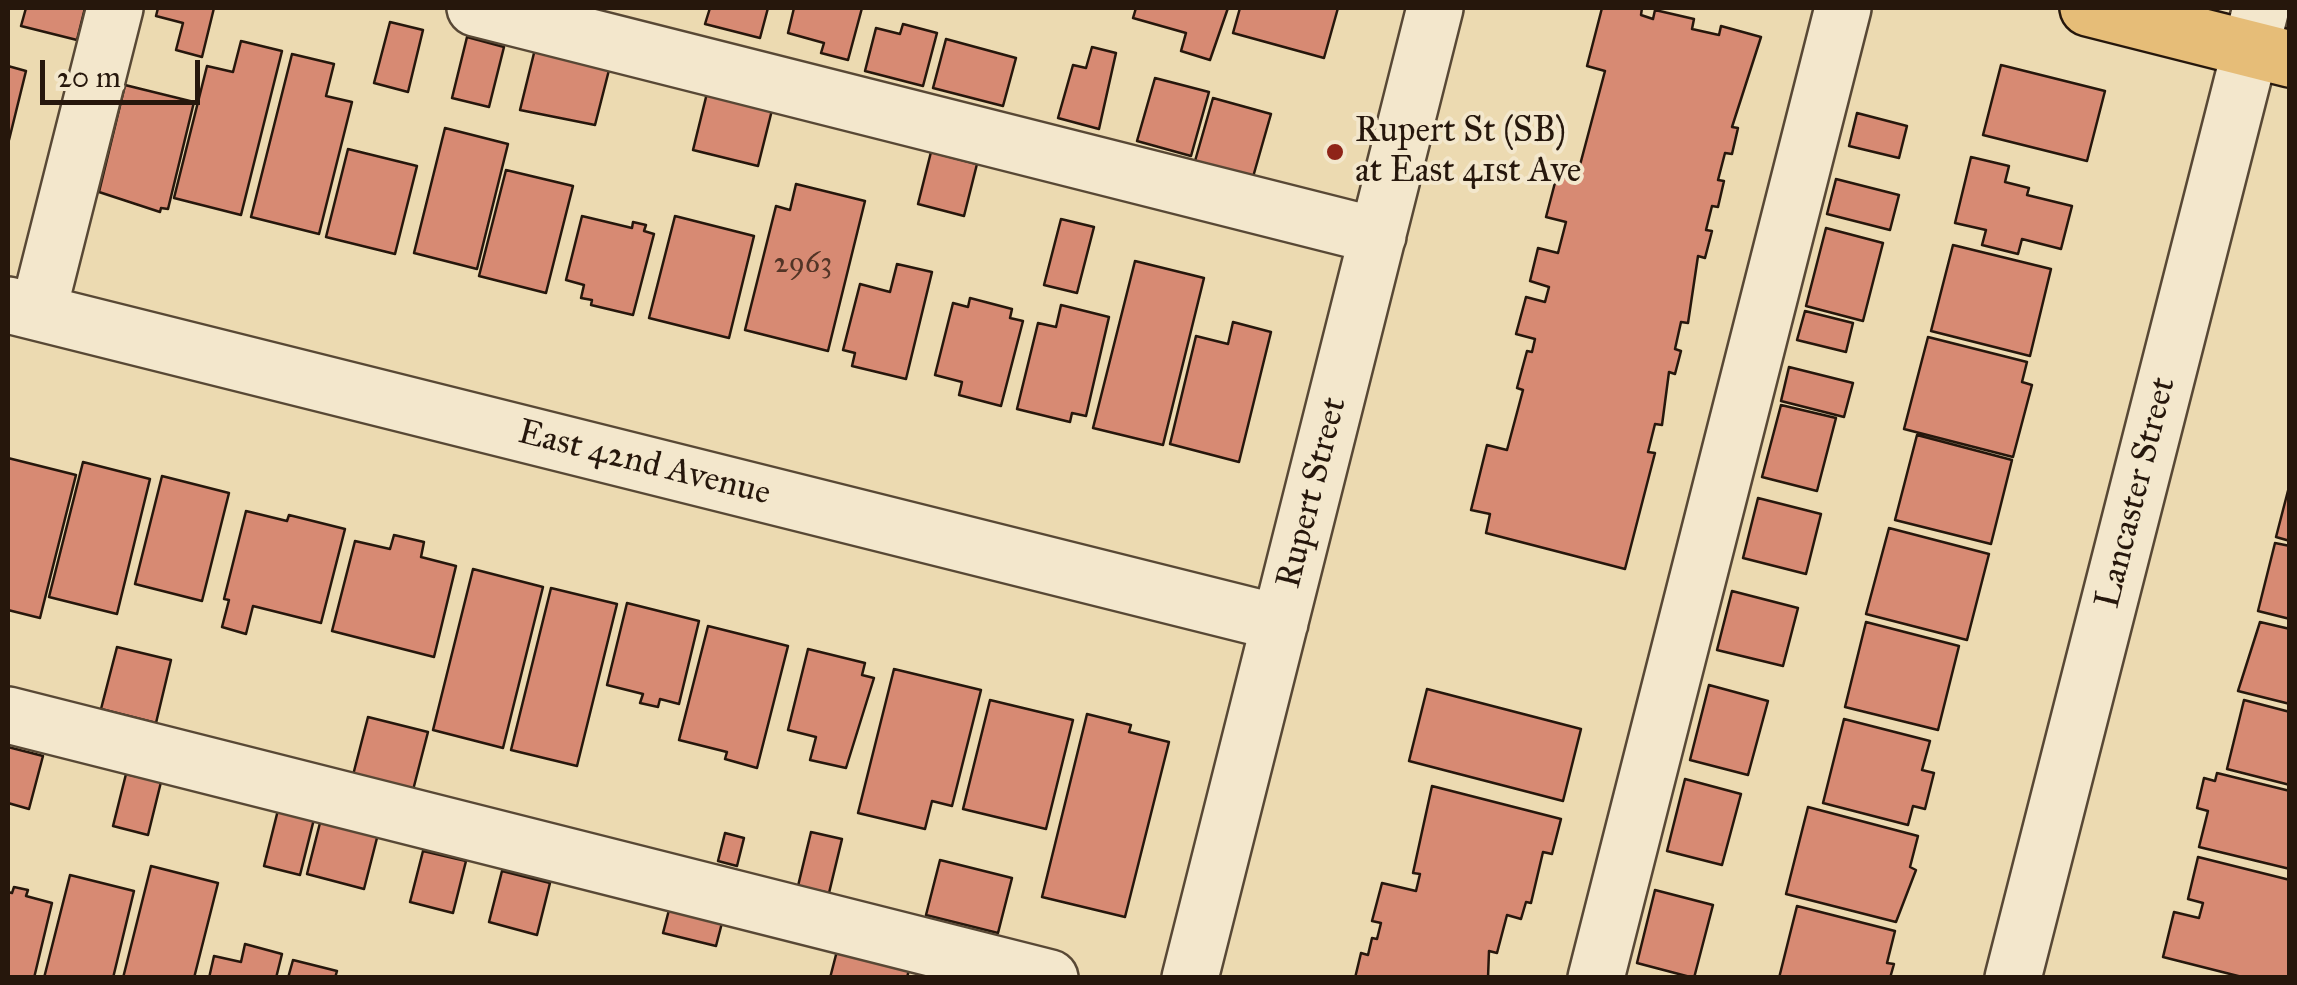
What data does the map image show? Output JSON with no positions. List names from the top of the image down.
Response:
{
  "streets": {
    "street": ["East 42nd Avenue", "Rupert Street", "Lancaster Street"]
  },
  "crossings": [
    ["East 42nd Avenue", "Rupert Street"]
  ],
  "places": ["Rupert St (SB) at East 41st Ave"],
  "house_numbers": ["2963"],
  "scale_bar": "20 m"
}
